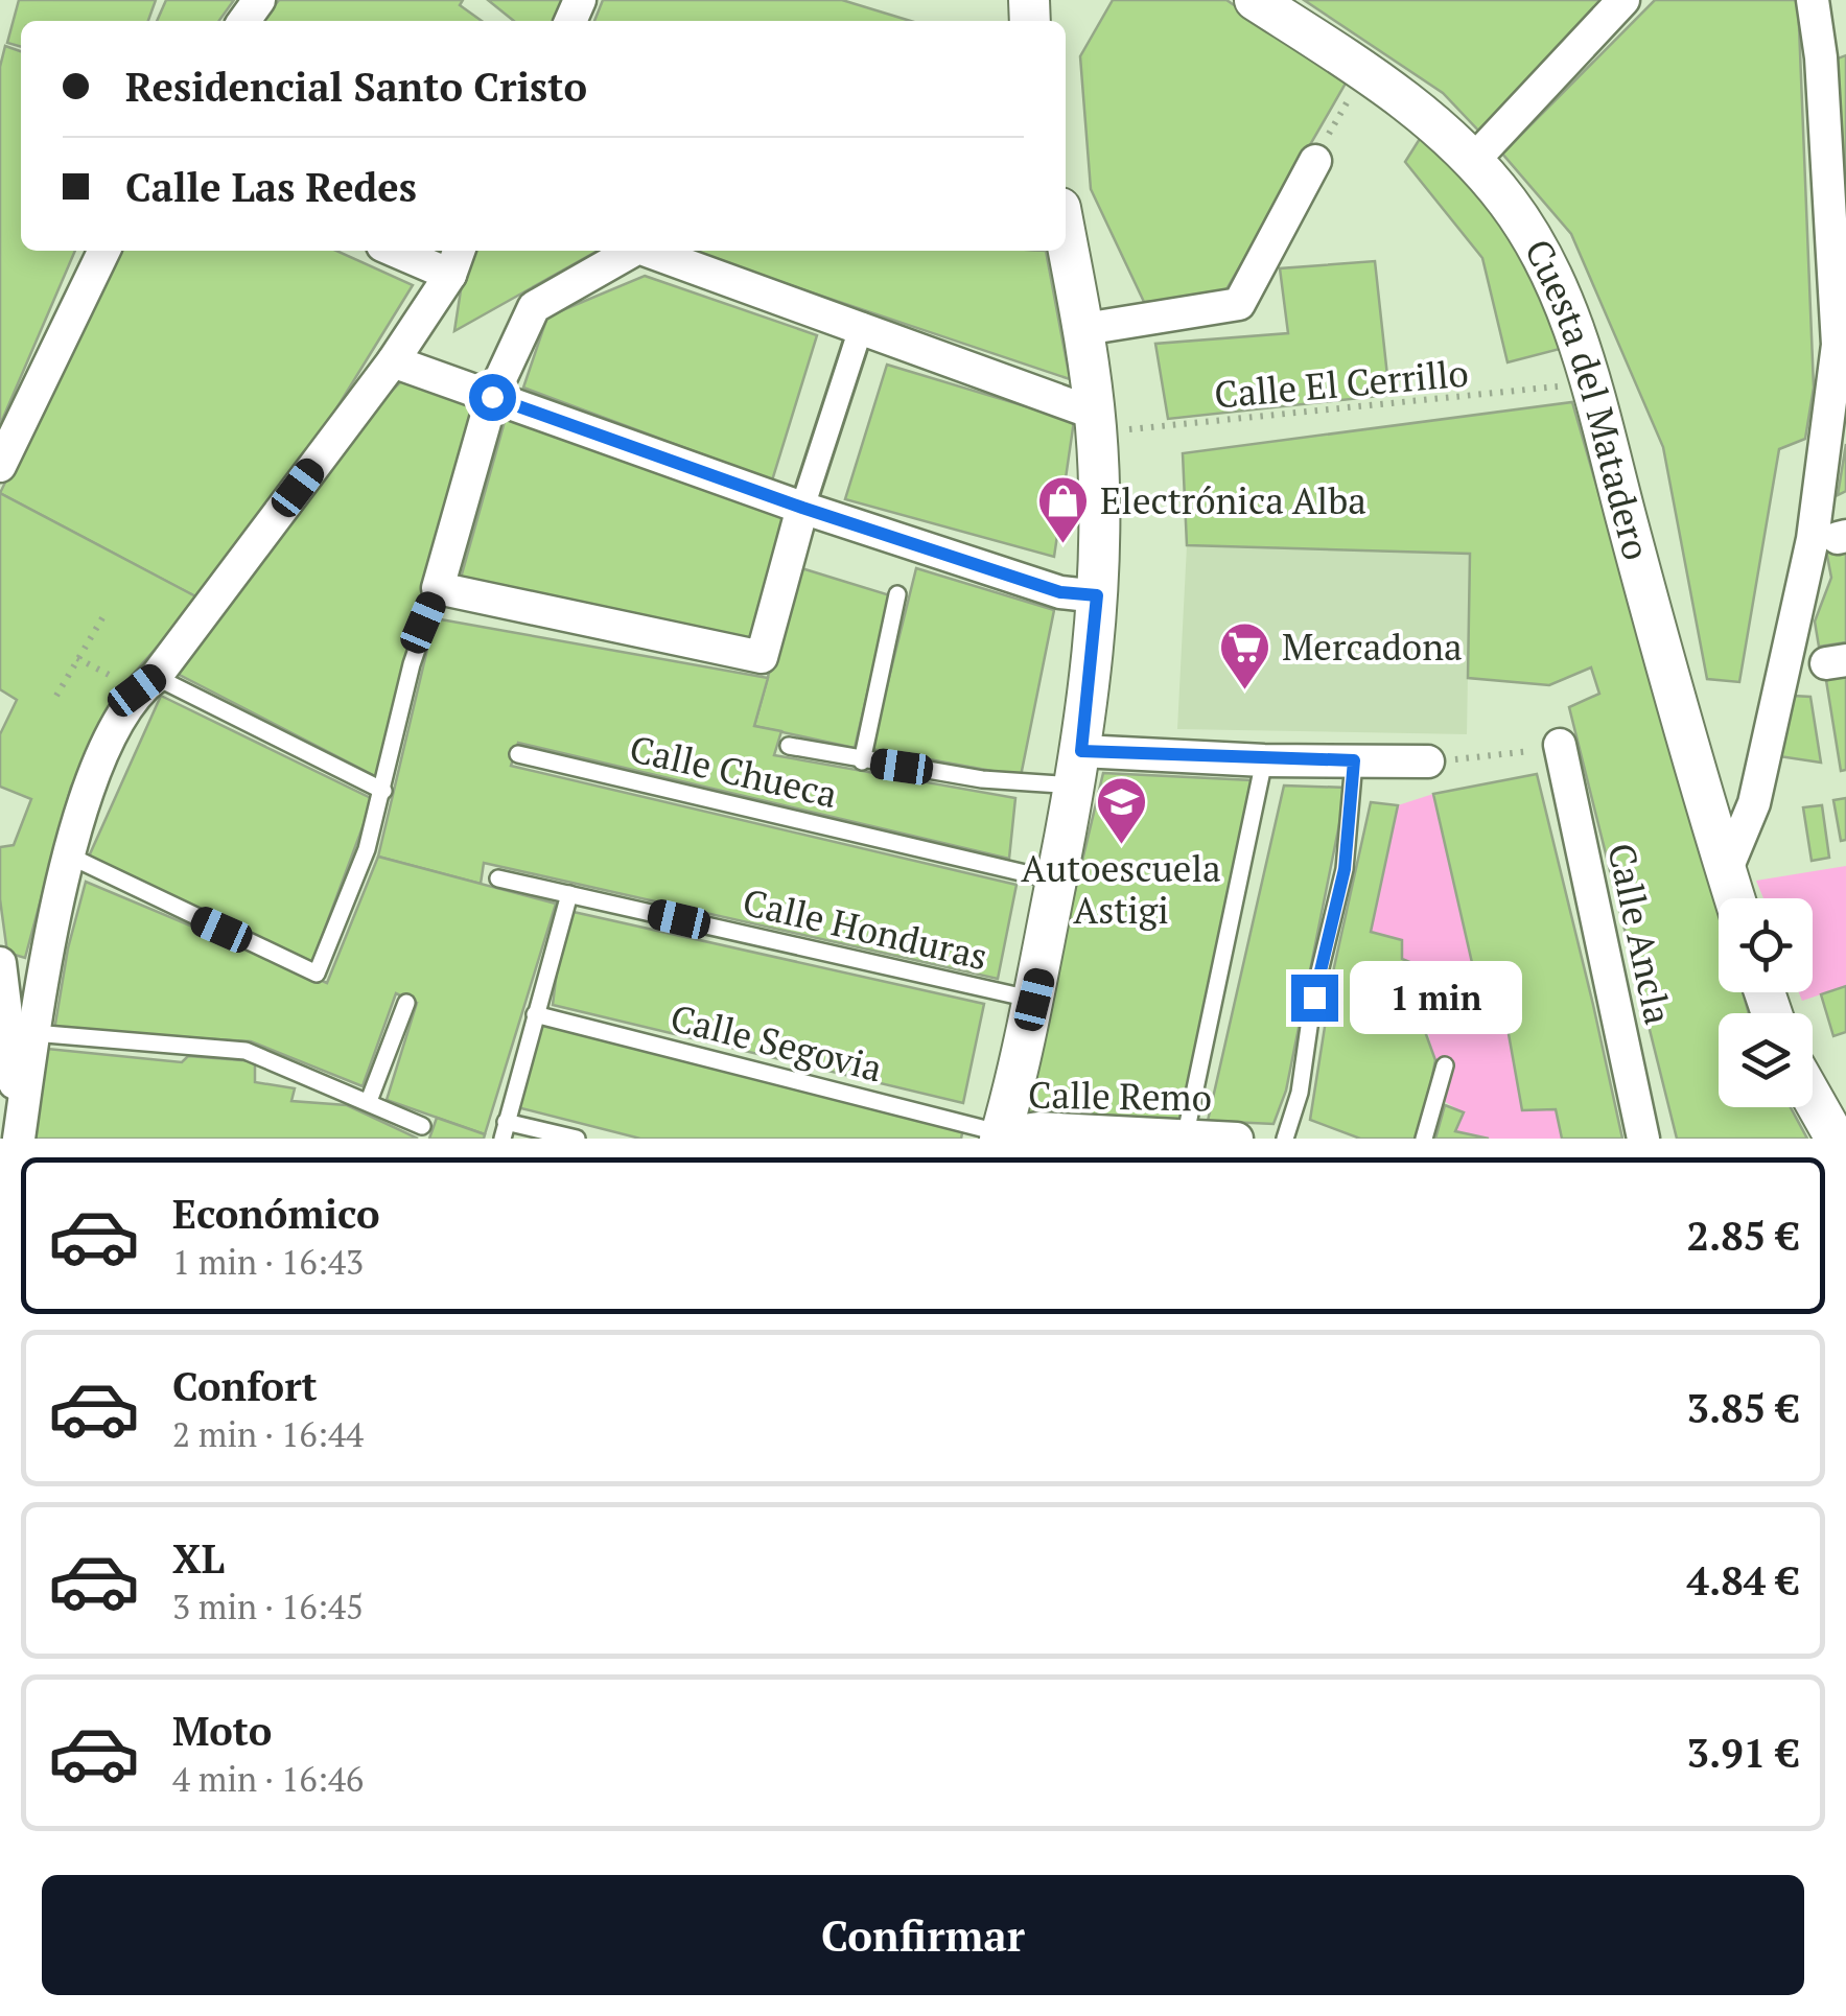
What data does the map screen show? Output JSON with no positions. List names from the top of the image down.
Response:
{
  "streets": {
    "street": ["Cuesta del Matadero", "Calle Ancla", "Calle Remo"],
    "lane": ["Calle Chueca", "Calle Honduras", "Calle Segovia"],
    "path": ["Calle El Cerrillo"]
  },
  "crossings": [
    ["Calle El Cerrillo", "Cuesta del Matadero"],
    ["Calle Segovia", "Calle Remo"]
  ],
  "places": {
    "shop": ["Electrónica Alba"],
    "supermarket": ["Mercadona"],
    "school or university": ["Autoescuela Astigi"]
  },
  "page": {
    "banner": ["Residencial Santo Cristo", "Calle Las Redes"],
    "bubble": "1 min",
    "list": [
      {
        "name": "Económico",
        "note": "1 min · 16:43",
        "value": "2.85 €"
      },
      {
        "name": "Confort",
        "note": "2 min · 16:44",
        "value": "3.85 €"
      },
      {
        "name": "XL",
        "note": "3 min · 16:45",
        "value": "4.84 €"
      },
      {
        "name": "Moto",
        "note": "4 min · 16:46",
        "value": "3.91 €"
      }
    ],
    "buttons": "Confirmar"
  }
}
